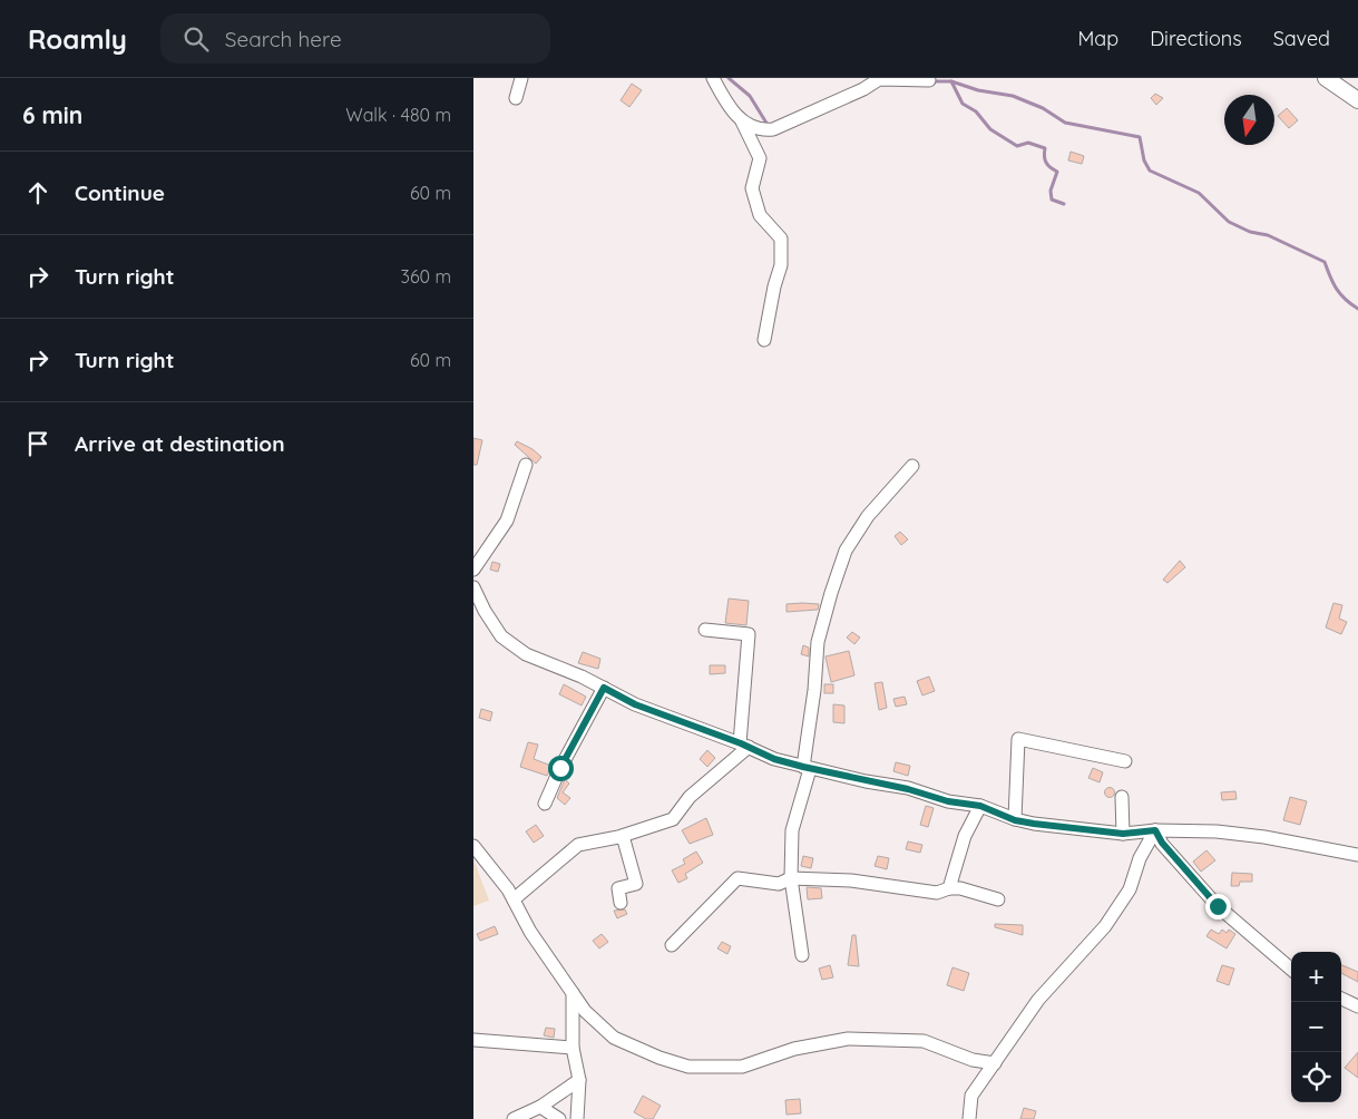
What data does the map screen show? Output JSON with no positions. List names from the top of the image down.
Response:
{
  "north": "bottom",
  "page": {
    "header": "Roamly",
    "search": "Search here",
    "nav": ["Map", "Directions", "Saved"],
    "heading": ["6 min", "Walk · 480 m"],
    "list": [
      ["Continue", "60 m"],
      ["Turn right", "360 m"],
      ["Turn right", "60 m"],
      "Arrive at destination"
    ],
    "map_buttons": ["+", "−"]
  }
}
